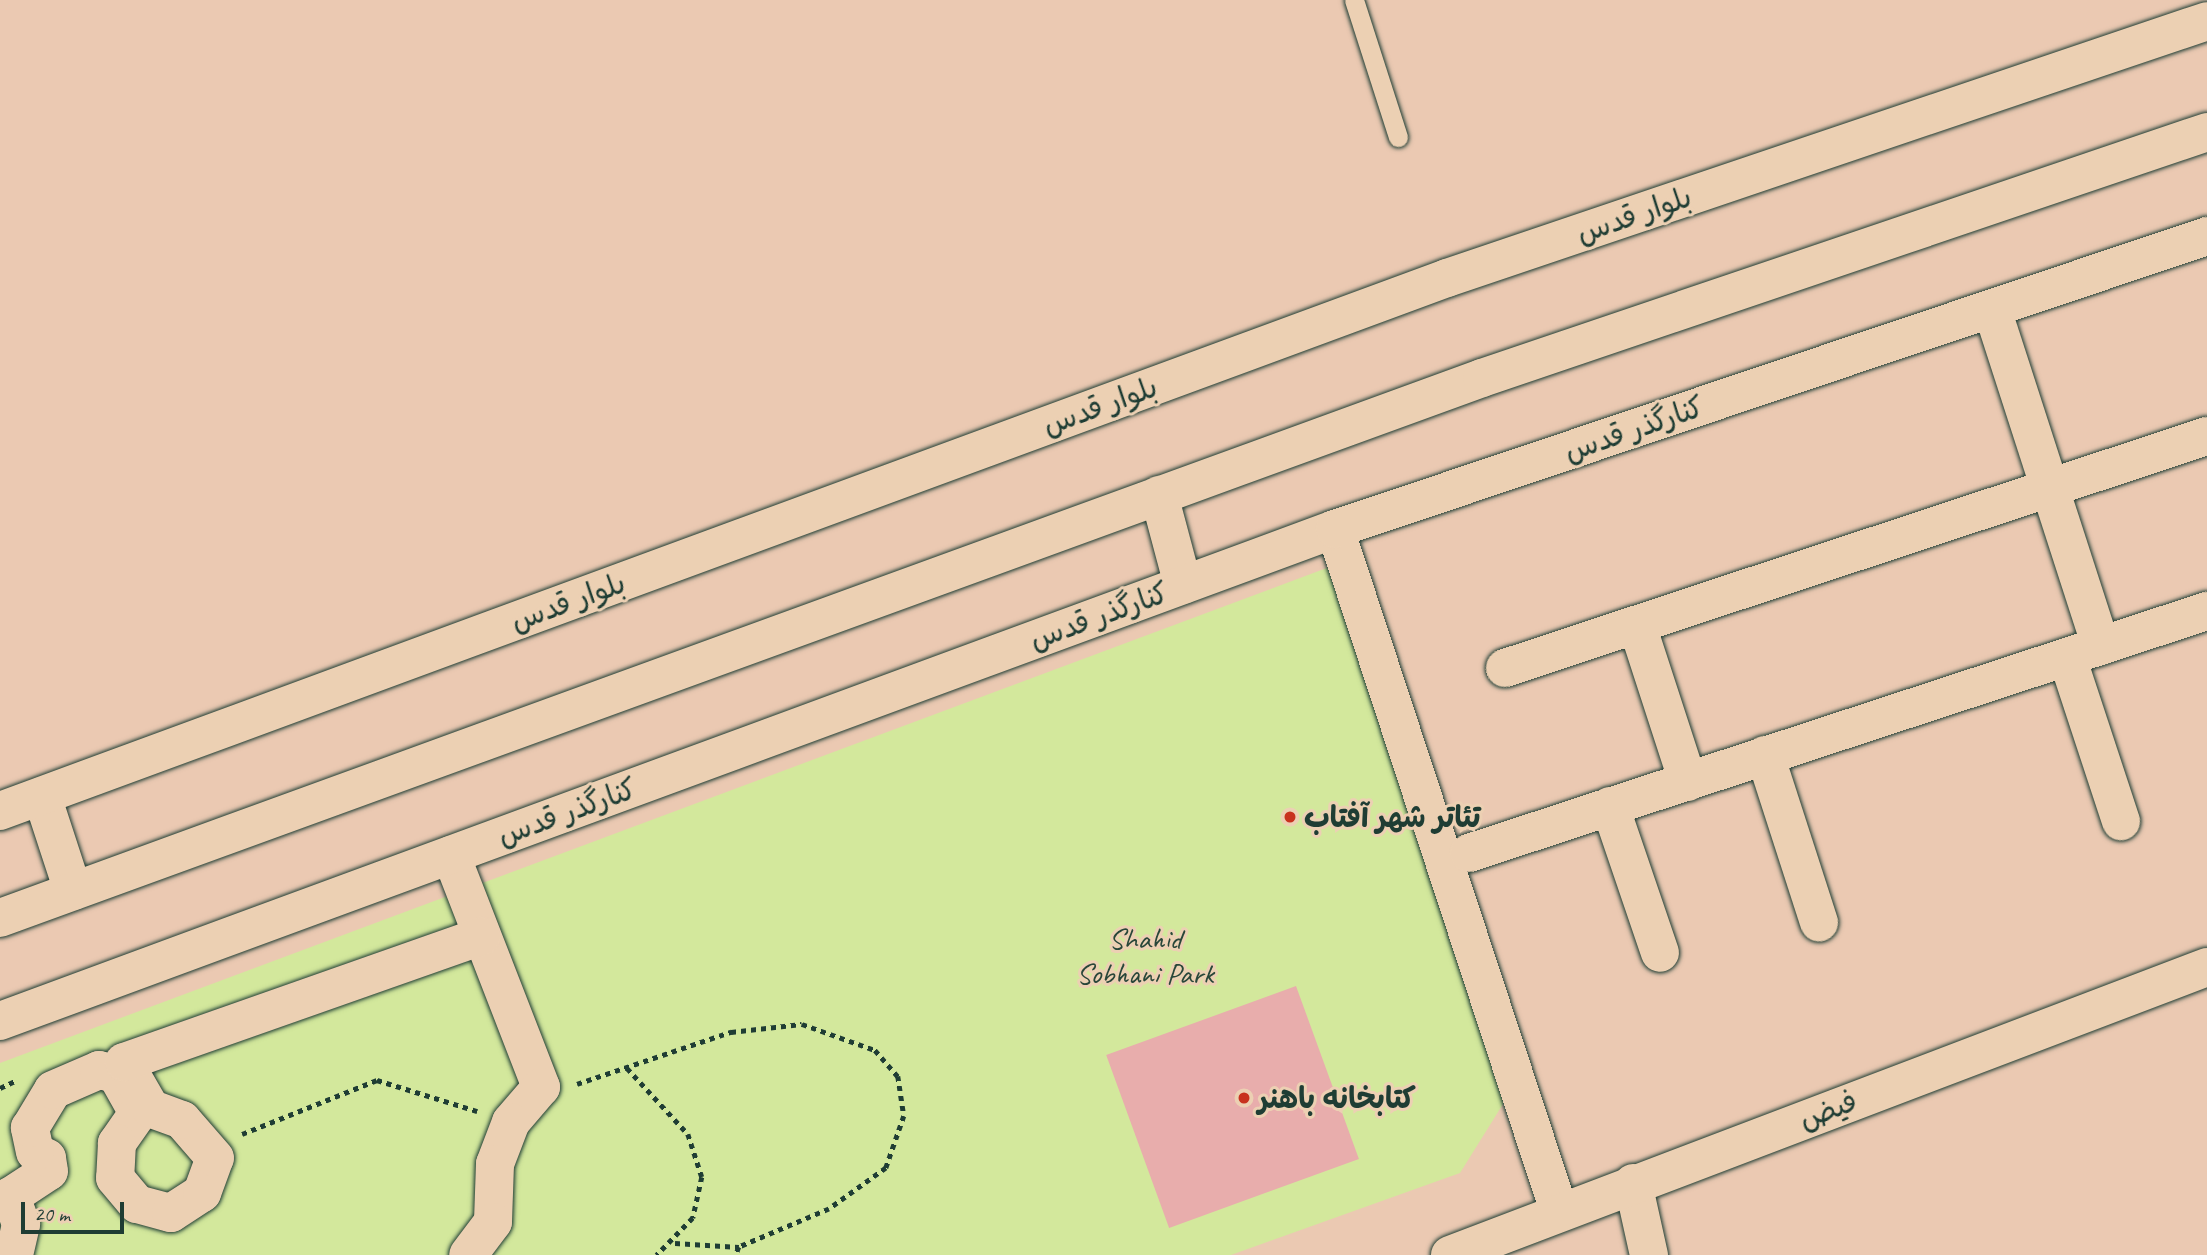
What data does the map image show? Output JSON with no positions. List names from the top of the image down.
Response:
{
  "streets": {
    "street": ["بلوار قدس", "کنارگذر قدس", "فیض"]
  },
  "parks": ["Shahid Sobhani Park"],
  "places": ["تئاتر شهر آفتاب", "کتابخانه باهنر"],
  "scale_bar": "20 m"
}
